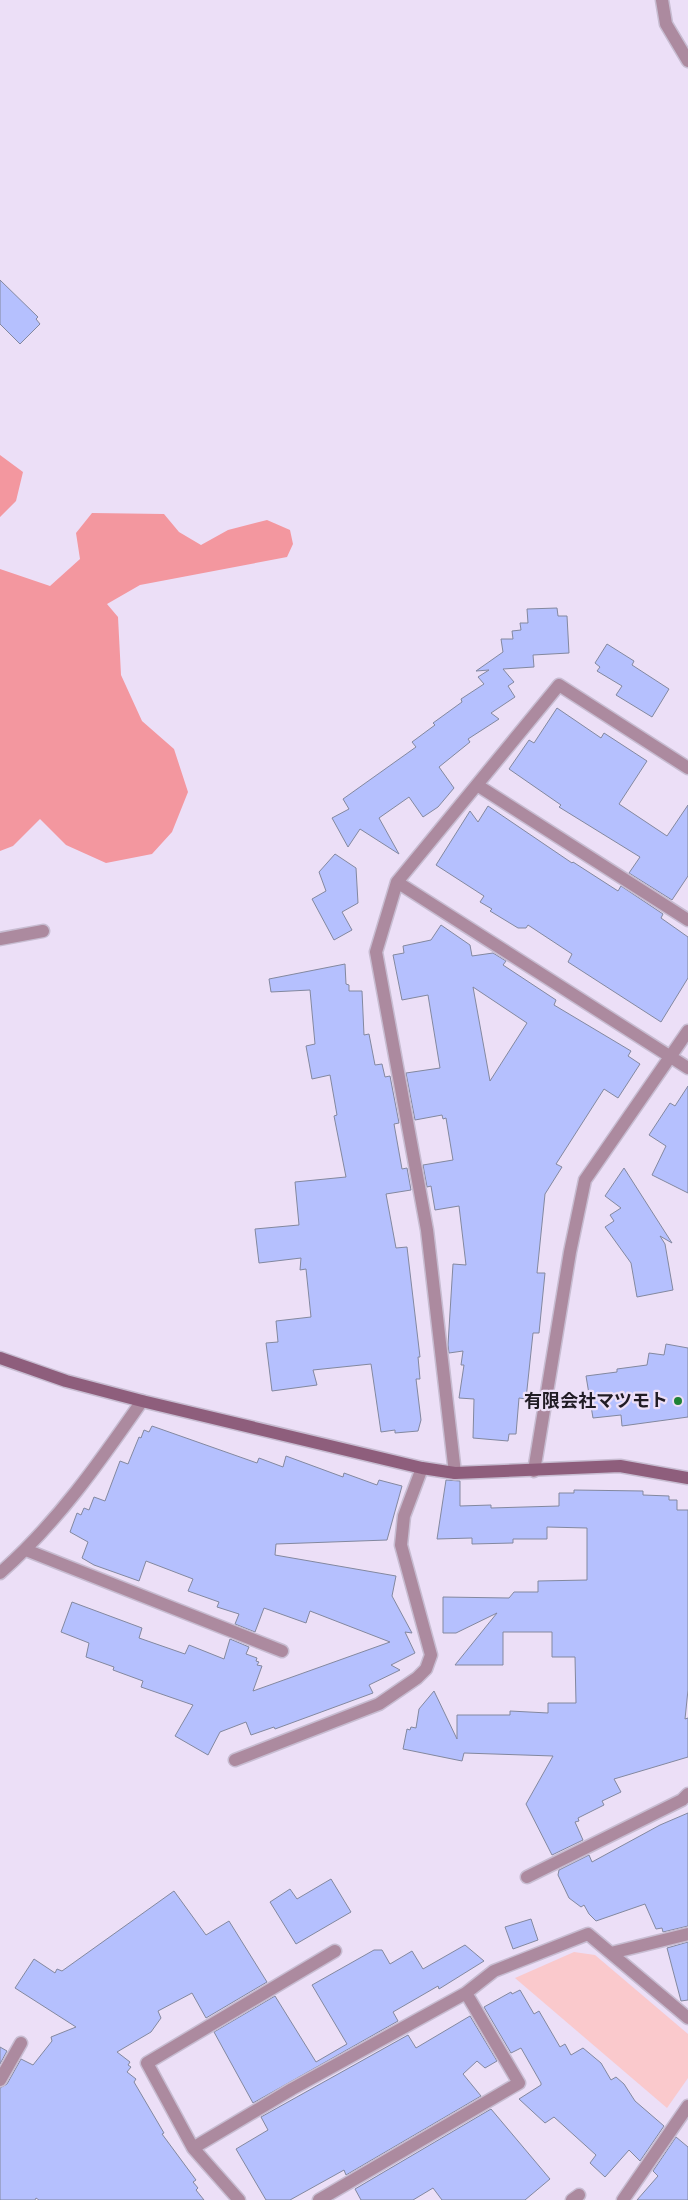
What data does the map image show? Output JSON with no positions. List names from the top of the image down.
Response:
{
  "places": ["有限会社マツモト"]
}
